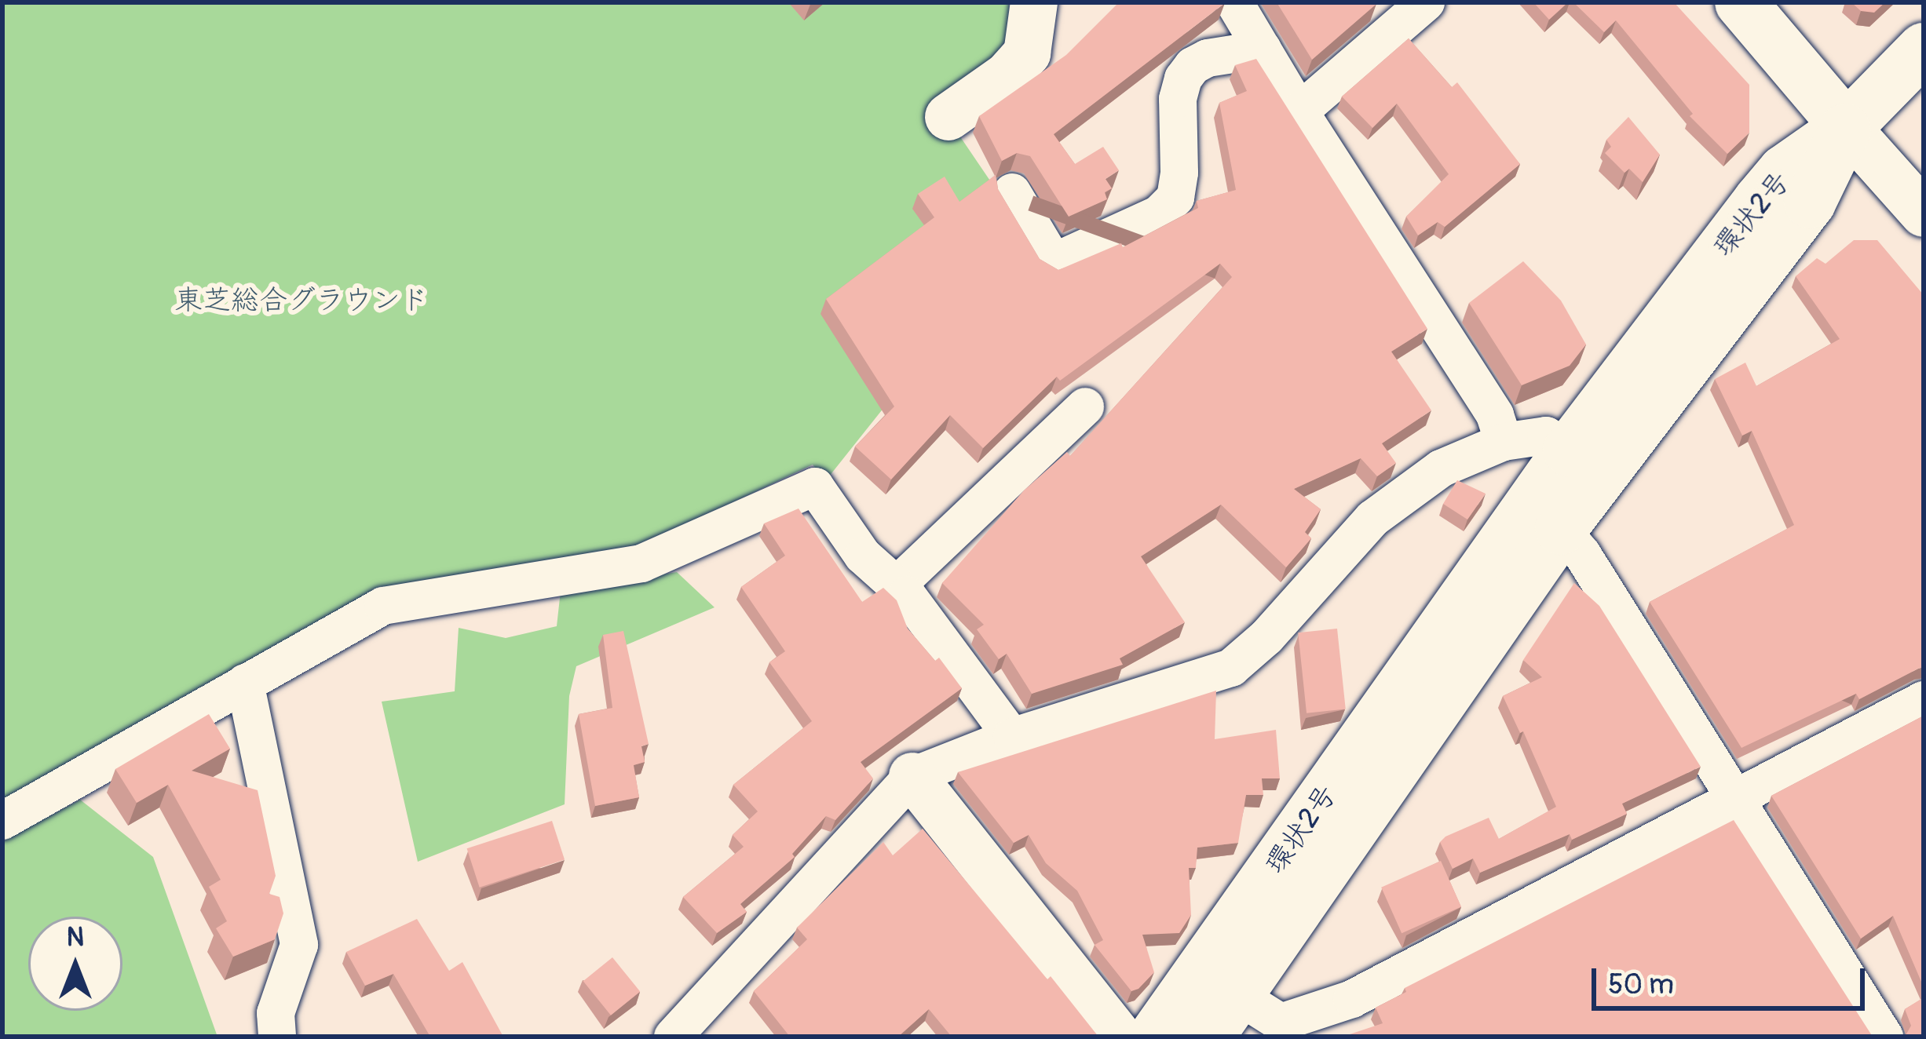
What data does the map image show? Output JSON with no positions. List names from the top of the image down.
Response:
{
  "streets": {
    "main road": ["環状2号"]
  },
  "parks": ["東芝総合グラウンド"],
  "scale_bar": "50 m",
  "north": "top"
}
